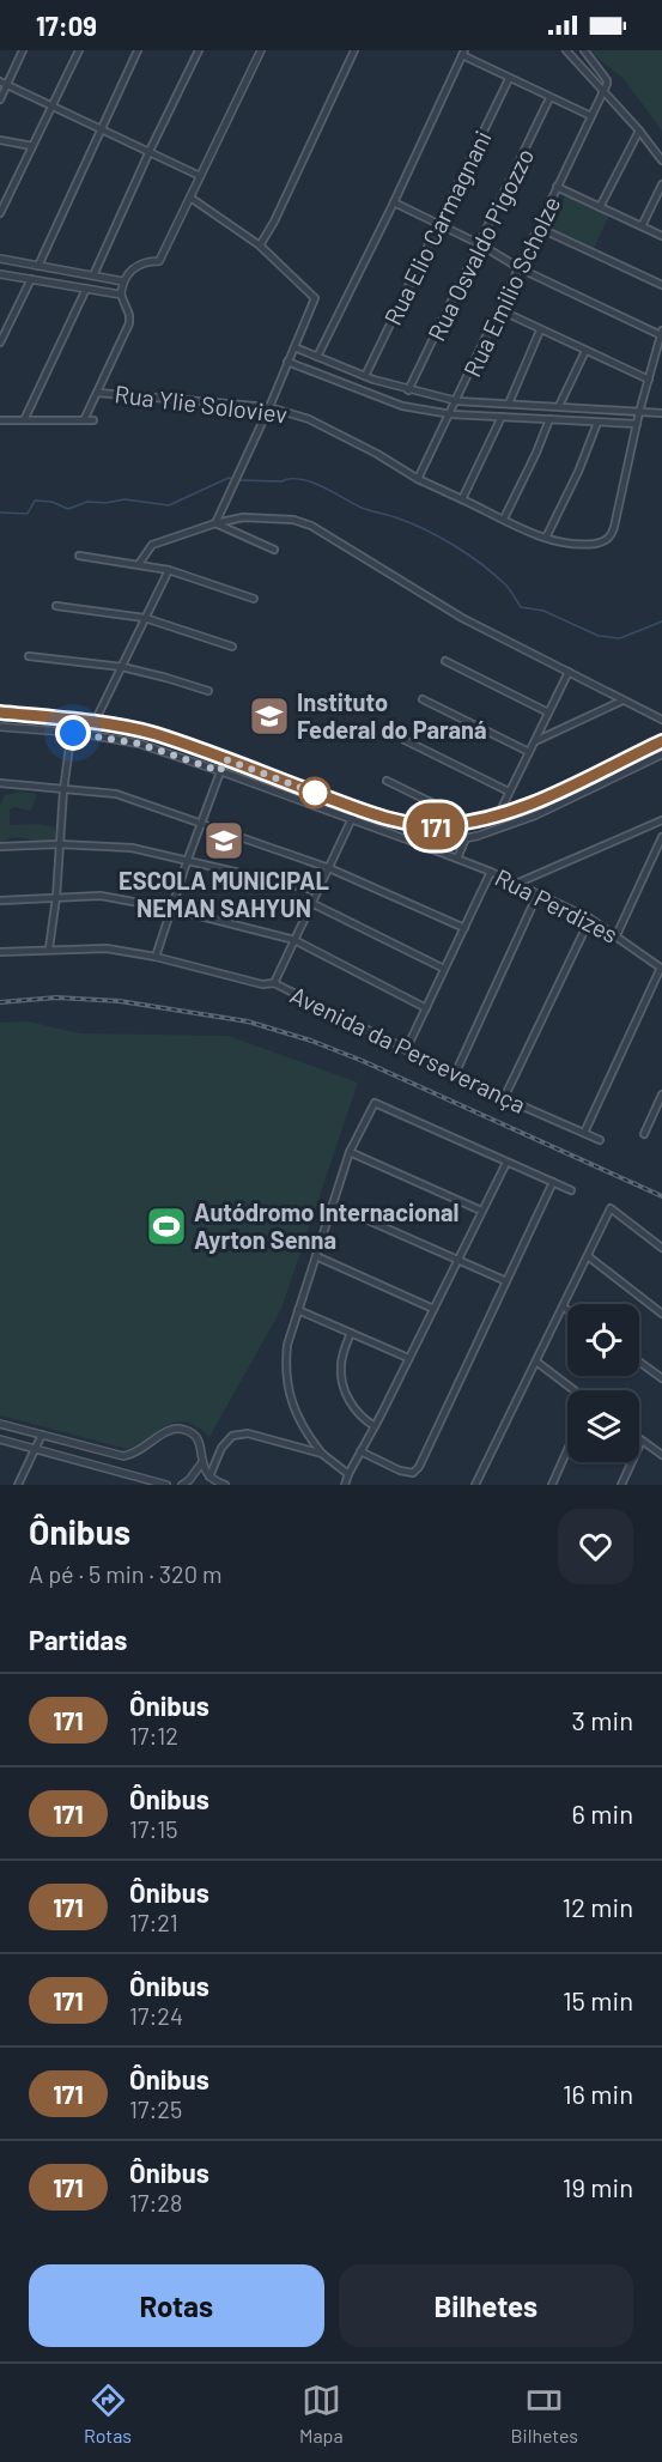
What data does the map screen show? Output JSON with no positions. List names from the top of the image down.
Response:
{
  "streets": {
    "street": [
      "Rua Elio Carmagnani",
      "Rua Osvaldo Pigozzo",
      "Rua Emilio Scholze",
      "Rua Ylie Soloviev",
      "Rua Perdizes",
      "Avenida da Perseverança"
    ]
  },
  "crossings": [
    ["Rua Emilio Scholze", "Rua Ylie Soloviev"]
  ],
  "places": {
    "school or university": ["Instituto Federal do Paraná", "ESCOLA MUNICIPAL NEMAN SAHYUN"],
    "sports": ["Autódromo Internacional Ayrton Senna"]
  },
  "lines": ["bus line 171"],
  "page": {
    "status": "17:09",
    "on_map": "171",
    "heading": [
      ["Ônibus", "A pé · 5 min · 320 m"],
      "Partidas"
    ],
    "list": [
      {
        "mark": "171",
        "name": "Ônibus",
        "note": "17:12",
        "value": "3 min"
      },
      {
        "mark": "171",
        "name": "Ônibus",
        "note": "17:15",
        "value": "6 min"
      },
      {
        "mark": "171",
        "name": "Ônibus",
        "note": "17:21",
        "value": "12 min"
      },
      {
        "mark": "171",
        "name": "Ônibus",
        "note": "17:24",
        "value": "15 min"
      },
      {
        "mark": "171",
        "name": "Ônibus",
        "note": "17:25",
        "value": "16 min"
      },
      {
        "mark": "171",
        "name": "Ônibus",
        "note": "17:28",
        "value": "19 min"
      }
    ],
    "buttons": ["Rotas", "Bilhetes"],
    "tabs": ["Rotas", "Mapa", "Bilhetes"]
  }
}
